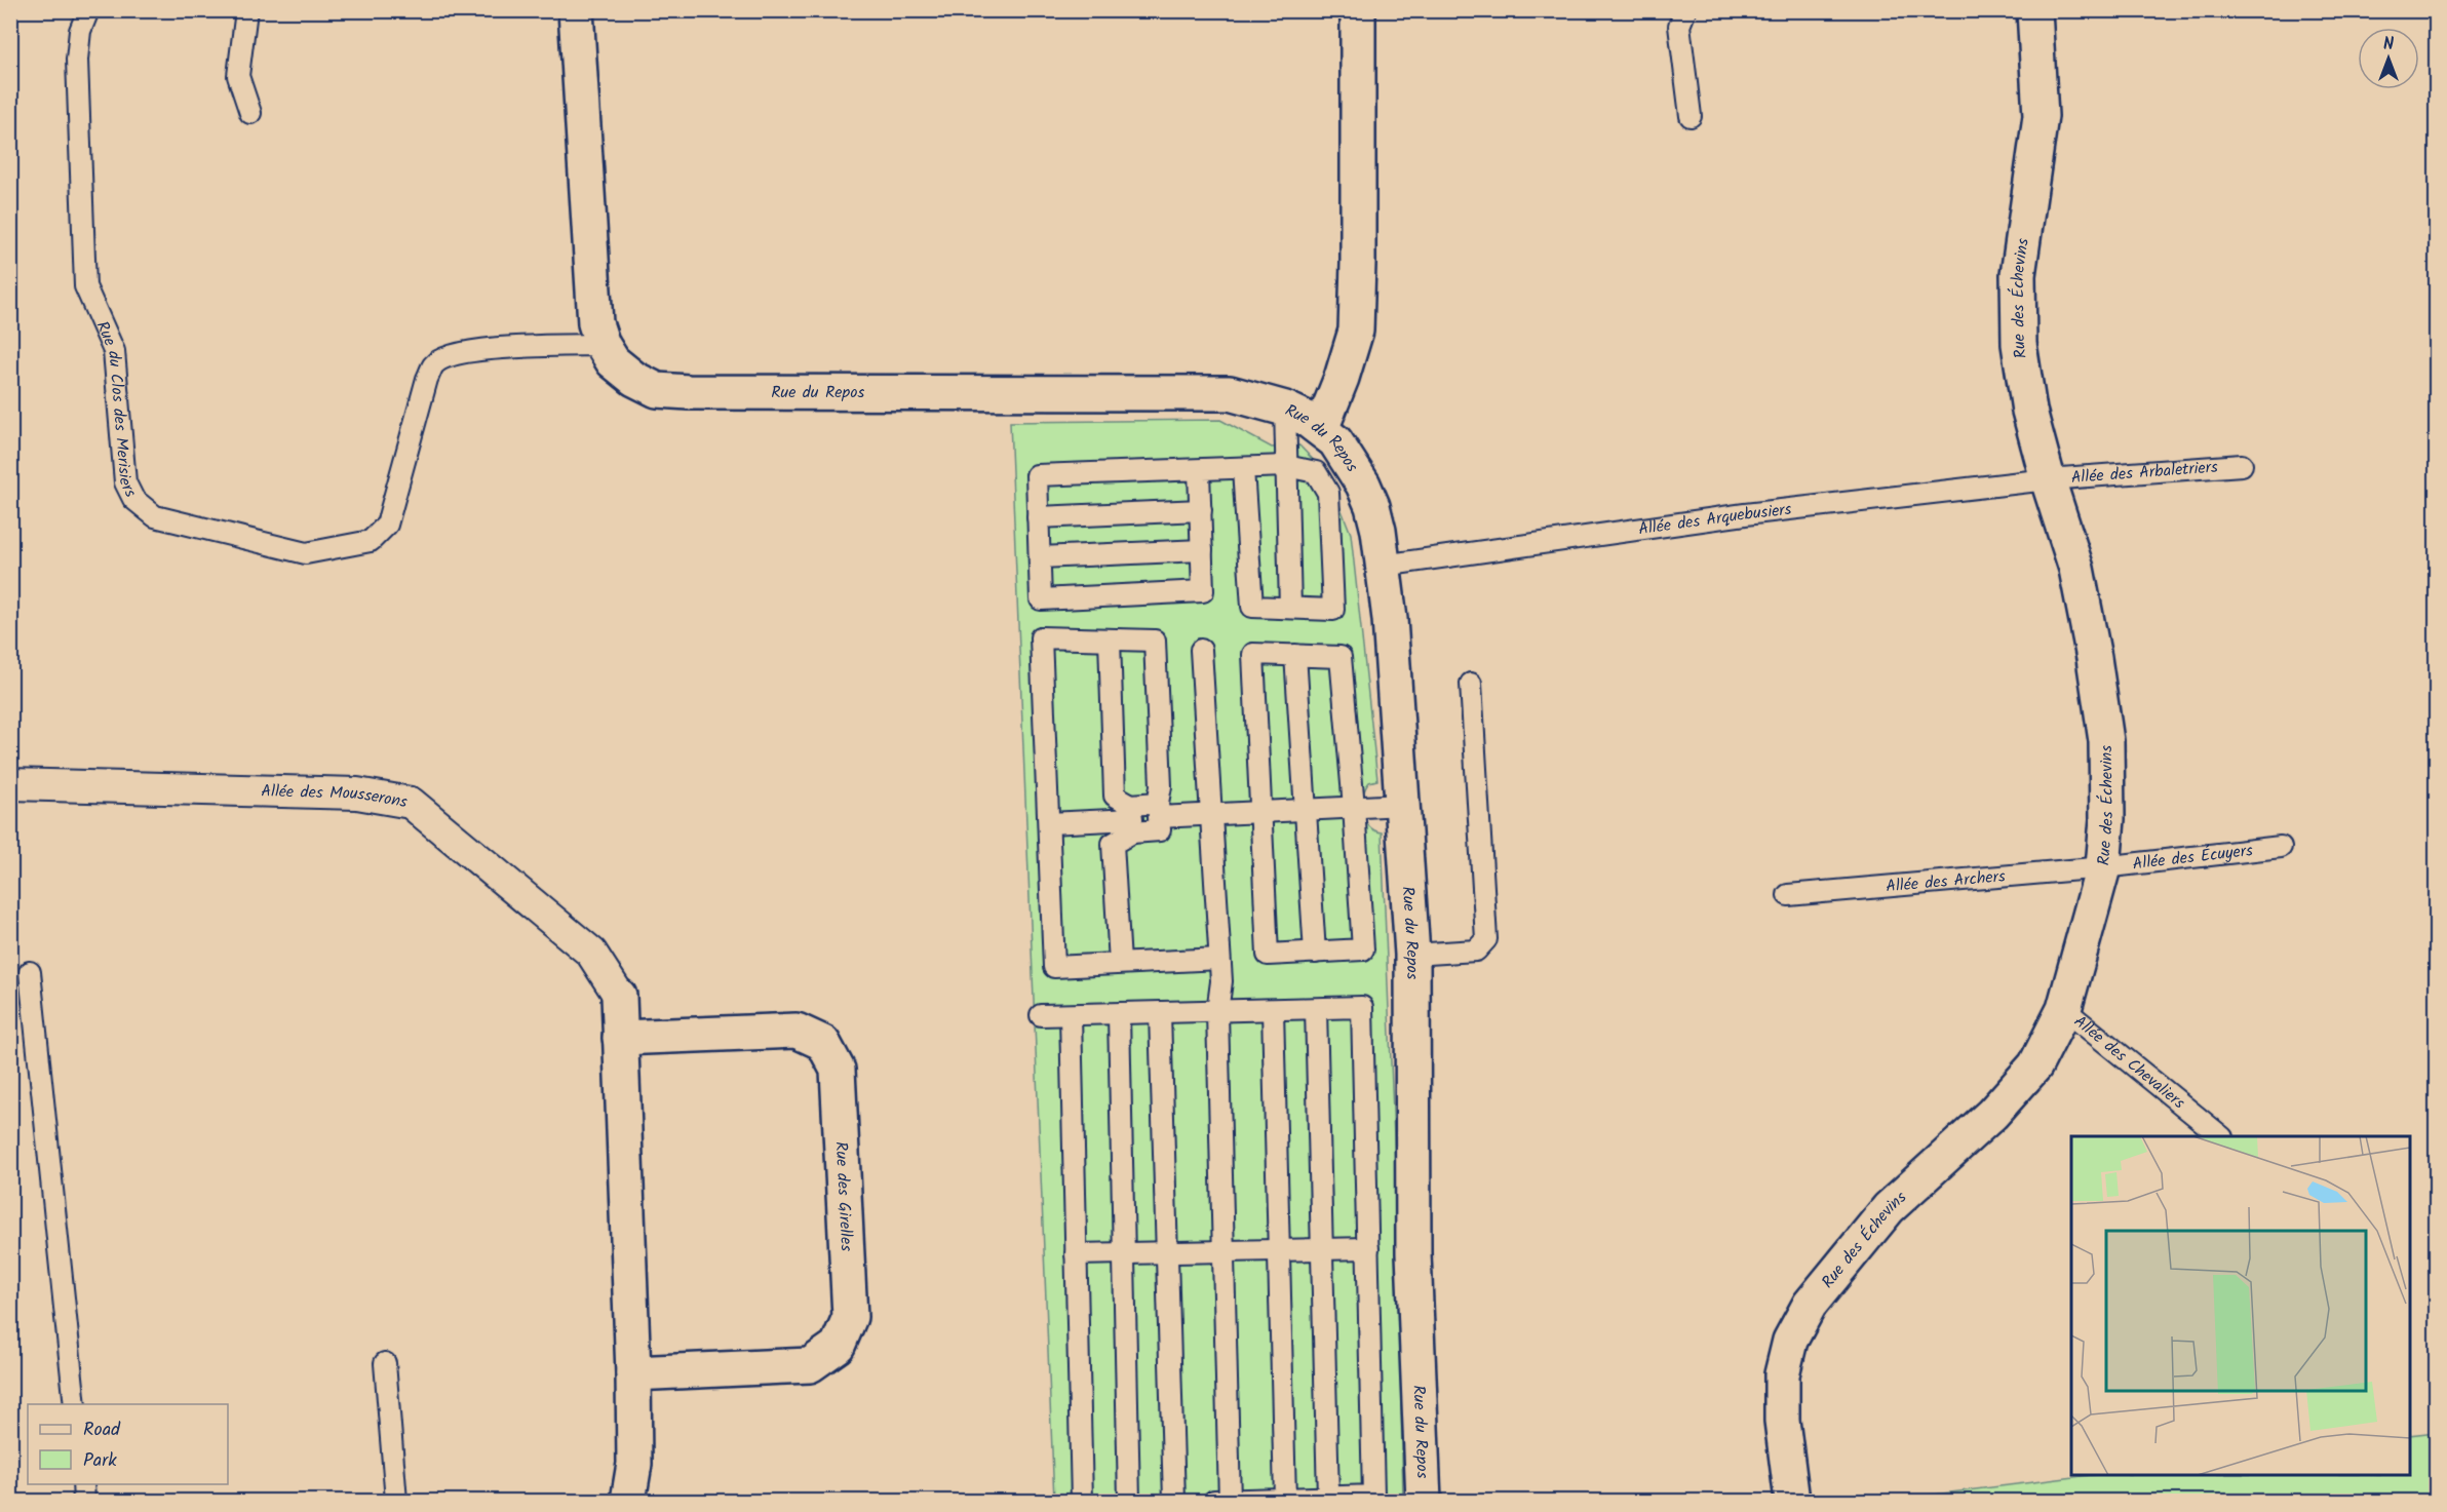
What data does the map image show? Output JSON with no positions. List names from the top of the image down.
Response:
{
  "streets": {
    "street": [
      "Rue des Échevins",
      "Rue du Repos",
      "Allée des Mousserons",
      "Rue des Girelles"
    ],
    "lane": [
      "Rue du Clos des Merisiers",
      "Allée des Arbaletriers",
      "Allée des Arquebusiers",
      "Allée des Écuyers",
      "Allée des Archers",
      "Allée des Chevaliers"
    ]
  },
  "crossings": [
    ["Rue des Échevins", "Allée des Arbaletriers"],
    ["Rue des Échevins", "Allée des Arquebusiers"],
    ["Rue des Échevins", "Allée des Écuyers"],
    ["Rue des Échevins", "Allée des Archers"],
    ["Rue des Échevins", "Allée des Chevaliers"],
    ["Rue du Repos", "Rue du Clos des Merisiers"],
    ["Rue du Repos", "Allée des Arquebusiers"],
    ["Allée des Arbaletriers", "Allée des Arquebusiers"],
    ["Allée des Écuyers", "Allée des Archers"]
  ],
  "legend": ["Road", "Park"],
  "north": "top"
}
